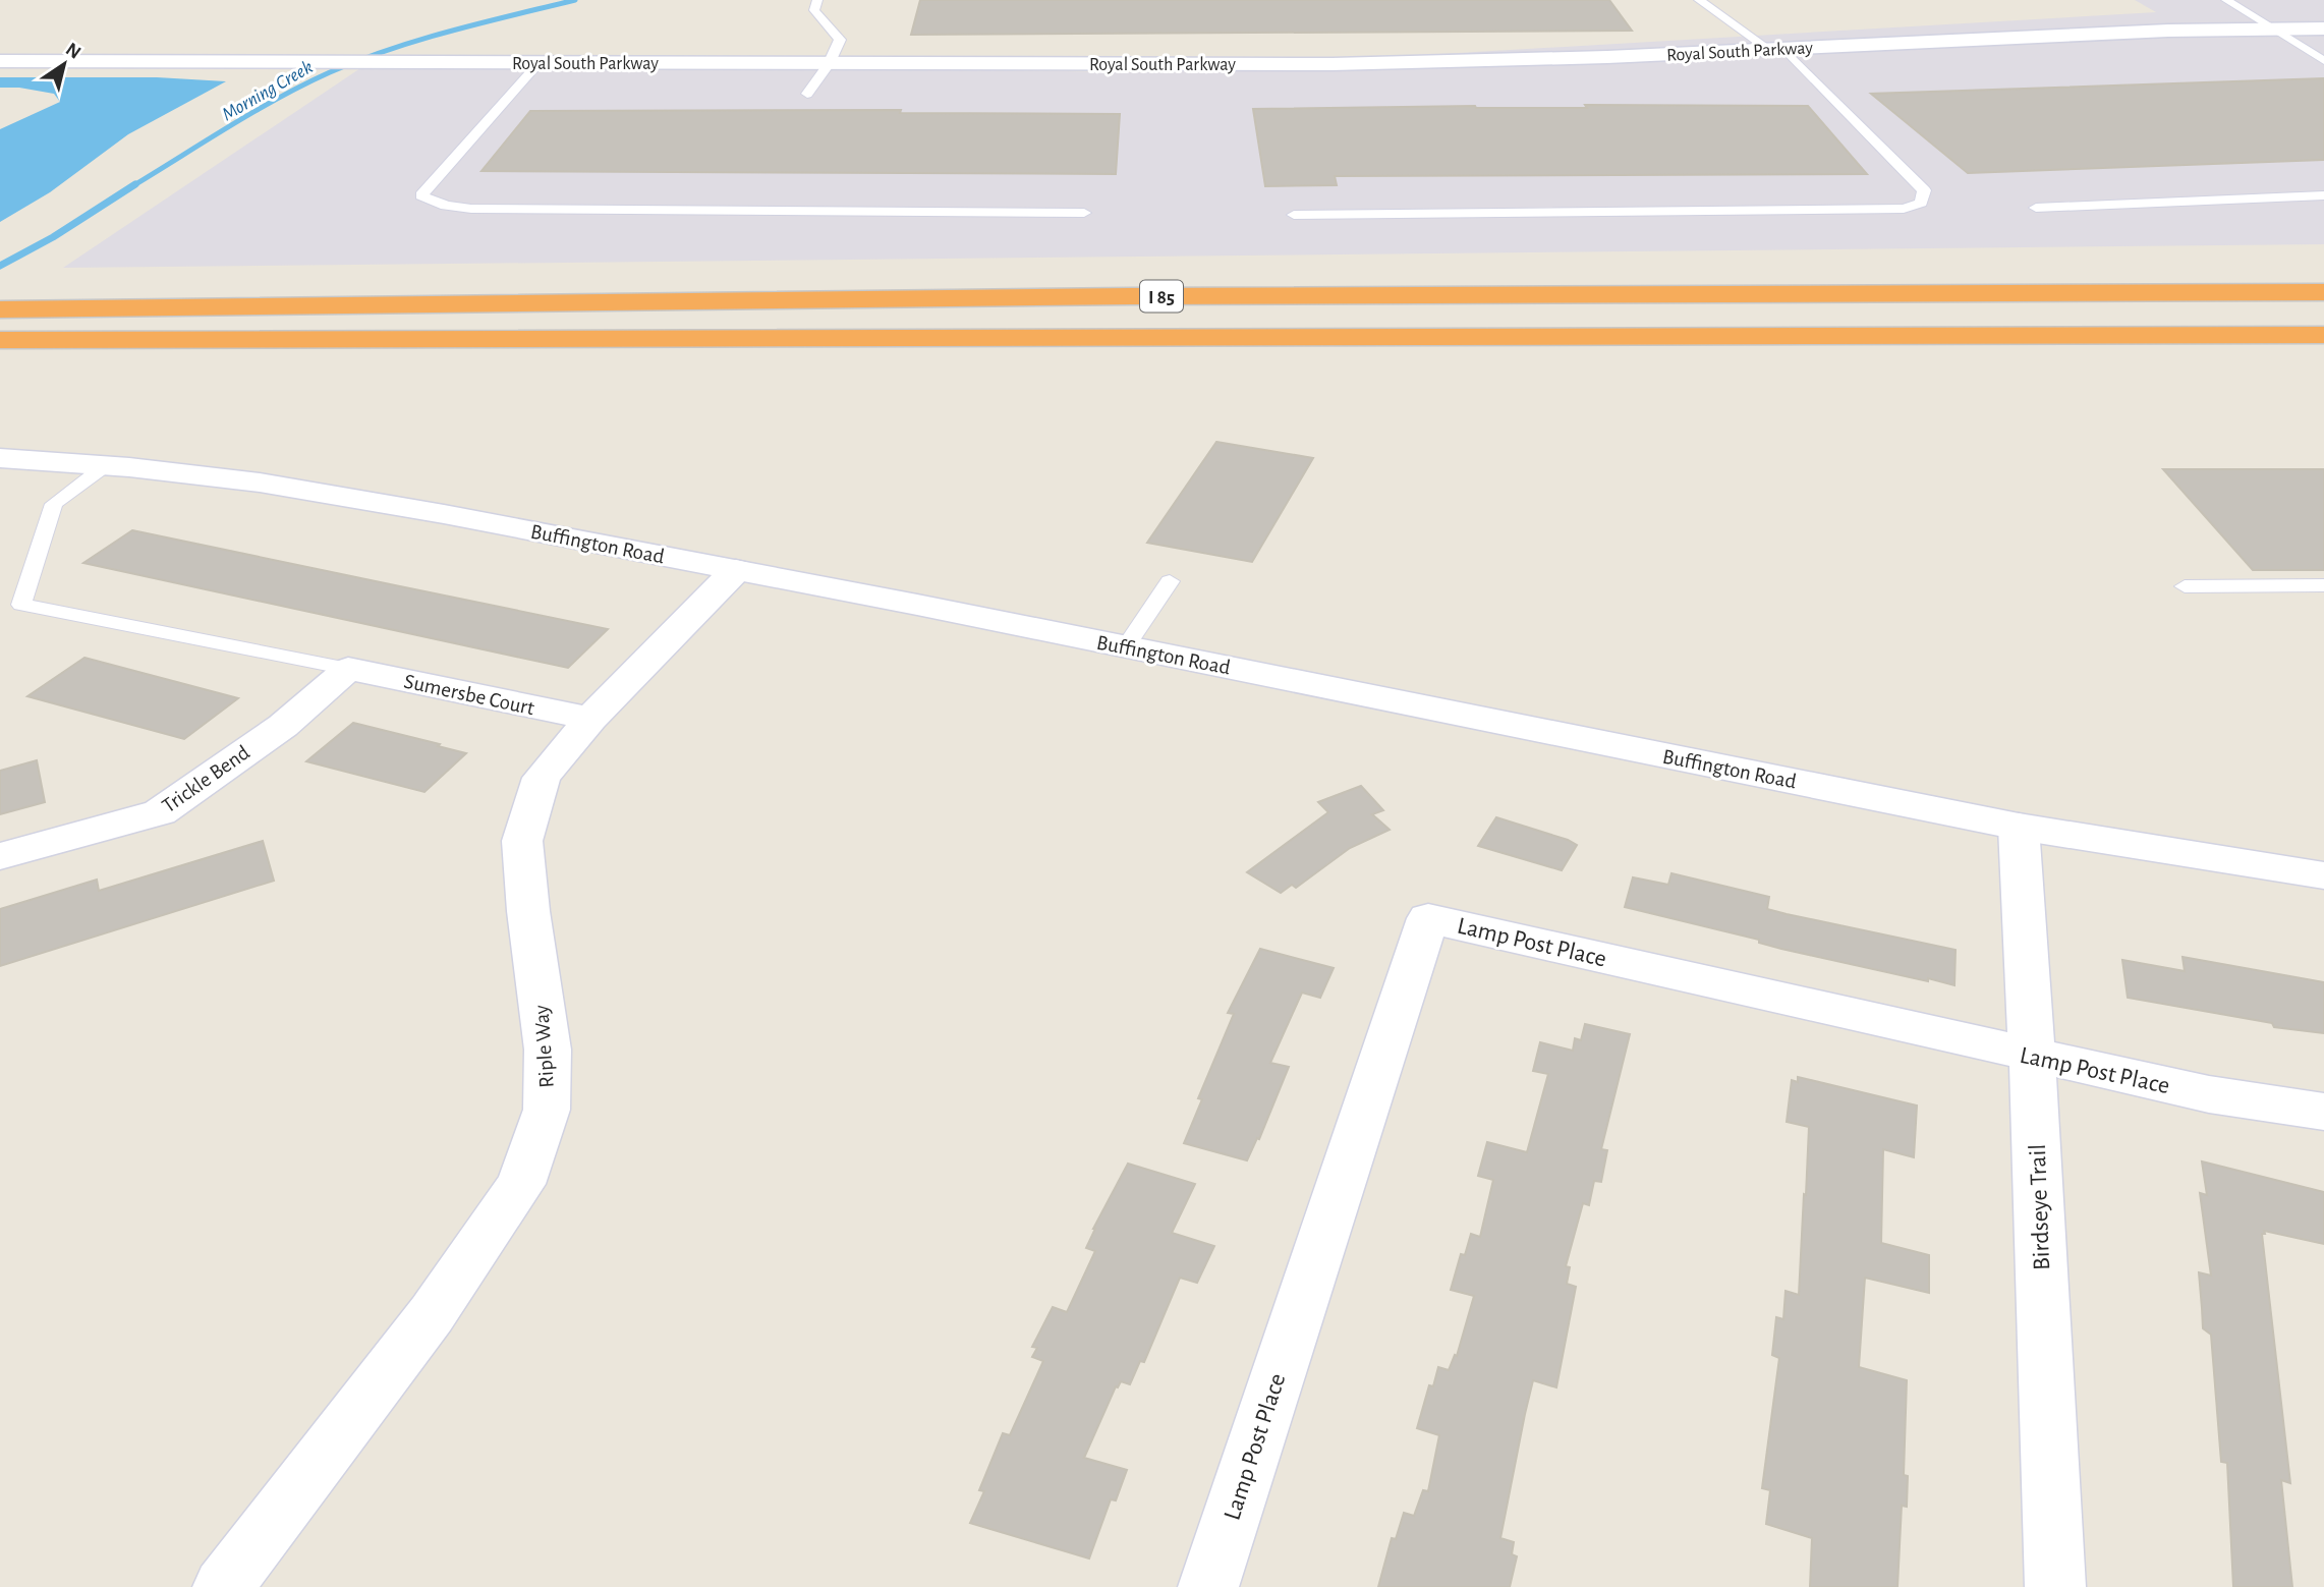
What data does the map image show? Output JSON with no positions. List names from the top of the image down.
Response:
{
  "streets": {
    "highway": ["I 85"],
    "street": [
      "Royal South Parkway",
      "Buffington Road",
      "Sumersbe Court",
      "Trickle Bend",
      "Lamp Post Place",
      "Riple Way",
      "Birdseye Trail"
    ]
  },
  "crossings": [
    ["Buffington Road", "Riple Way"],
    ["Buffington Road", "Birdseye Trail"],
    ["Sumersbe Court", "Trickle Bend"],
    ["Sumersbe Court", "Riple Way"],
    ["Lamp Post Place", "Birdseye Trail"]
  ],
  "water": ["Morning Creek"],
  "north": "top right"
}
